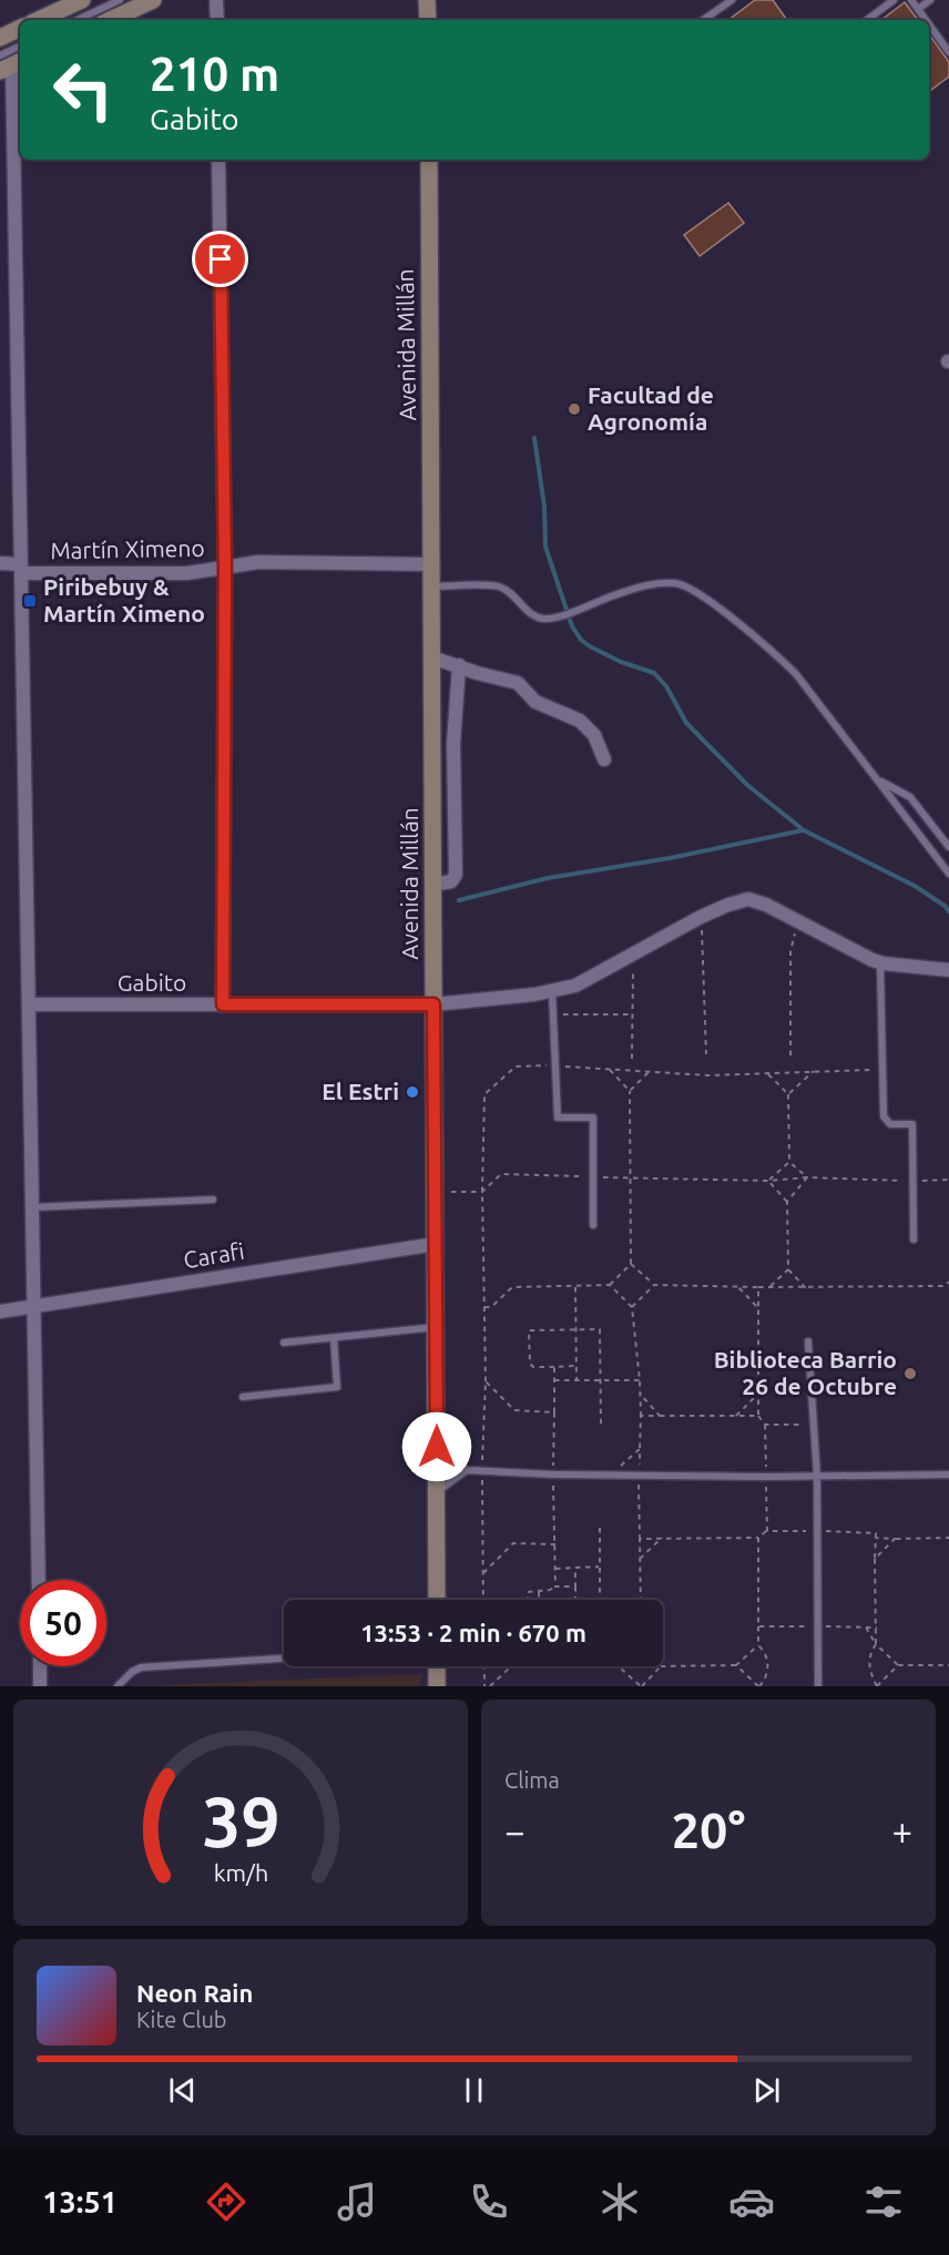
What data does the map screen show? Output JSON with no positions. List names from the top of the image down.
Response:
{
  "streets": {
    "main road": ["Avenida Millán"],
    "street": ["Martín Ximeno", "Gabito", "Carafi"]
  },
  "crossings": [
    ["Avenida Millán", "Martín Ximeno"],
    ["Avenida Millán", "Gabito"],
    ["Avenida Millán", "Carafi"]
  ],
  "places": {
    "other": ["Facultad de Agronomía", "El Estri", "Biblioteca Barrio 26 de Octubre"],
    "transit": ["Piribebuy & Martín Ximeno"]
  },
  "page": {
    "turn": ["210 m", "Gabito"],
    "limit": "50",
    "trip": "13:53 · 2 min · 670 m",
    "tile": "Clima",
    "heat": ["−", "20°", "+"],
    "song": ["Neon Rain", "Kite Club"],
    "tabs": "13:51",
    "gauge": ["39", "km/h"]
  }
}
